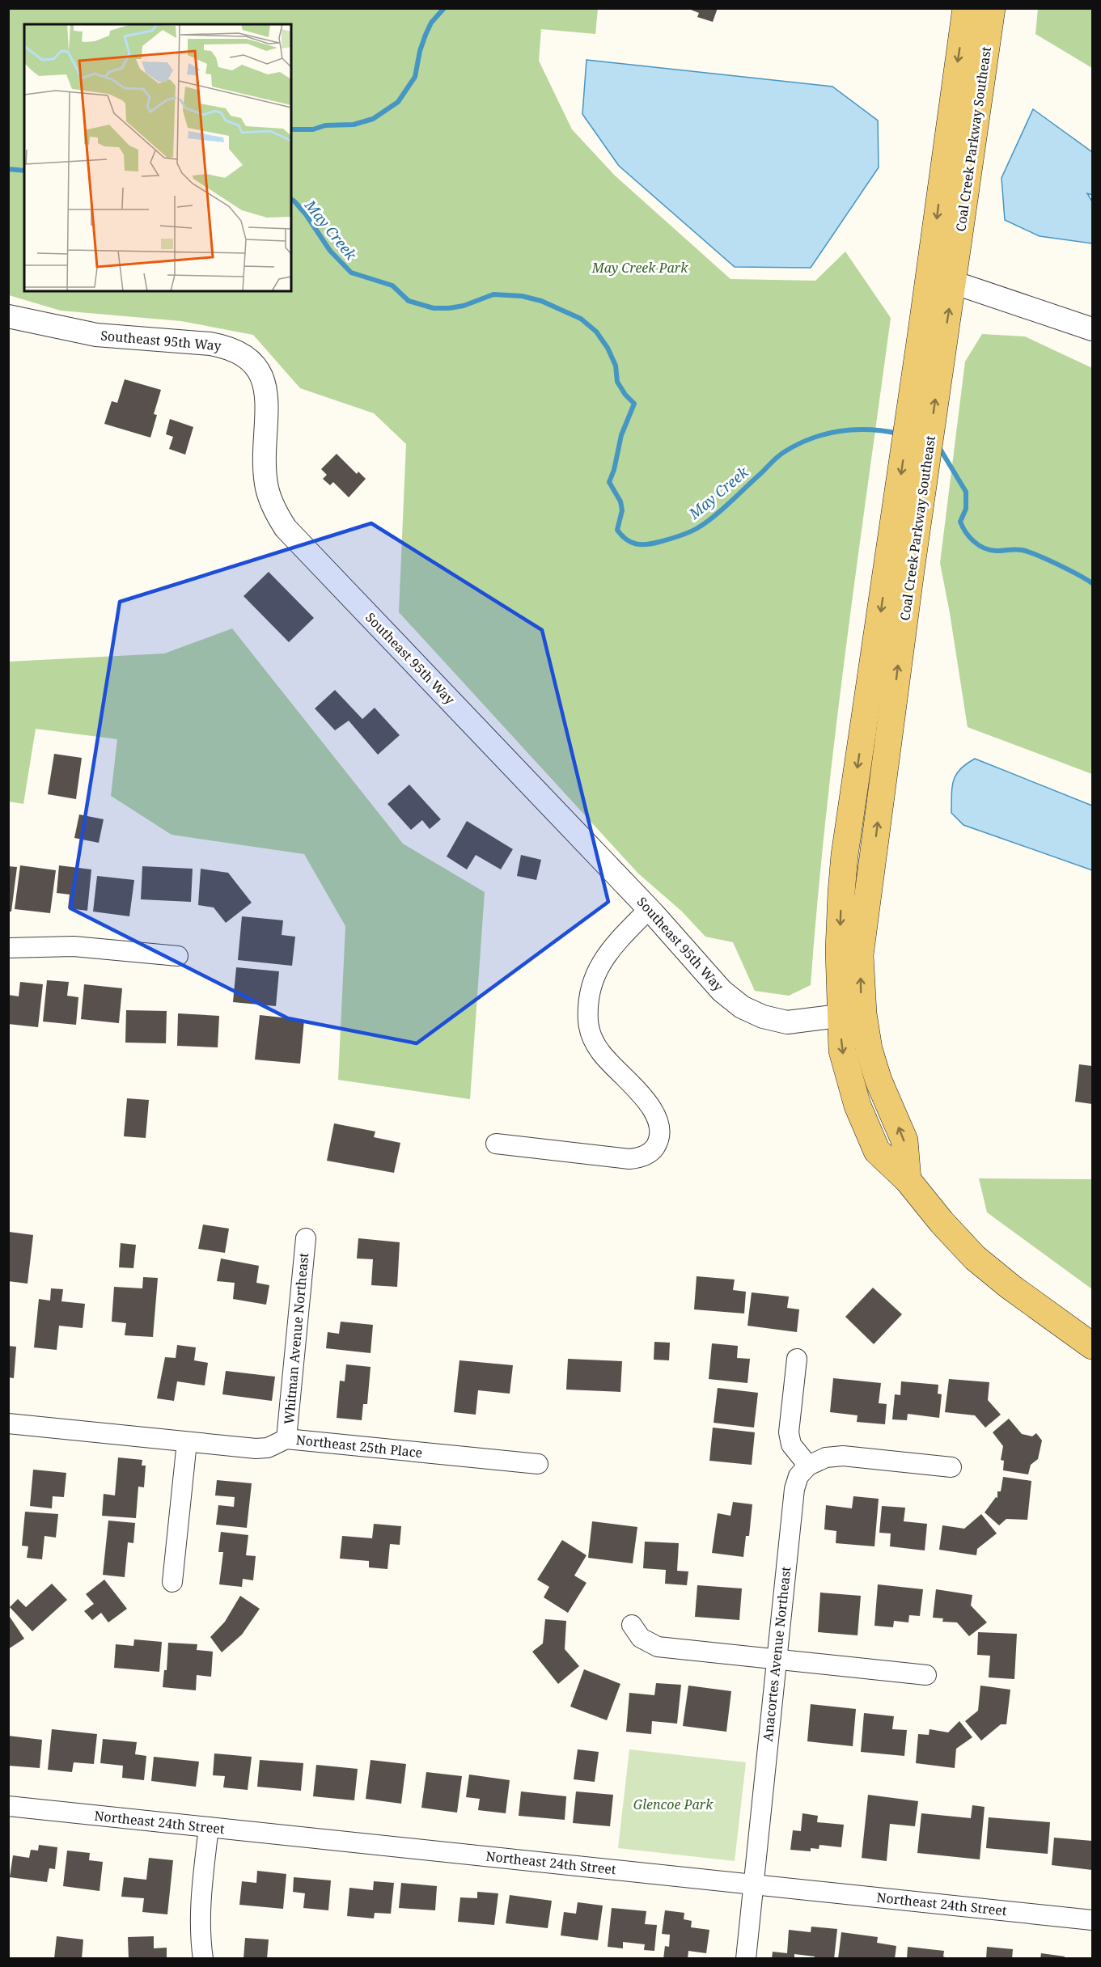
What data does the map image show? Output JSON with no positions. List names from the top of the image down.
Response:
{
  "streets": {
    "main road": ["Coal Creek Parkway Southeast"],
    "street": [
      "Southeast 95th Way",
      "Whitman Avenue Northeast",
      "Northeast 25th Place",
      "Anacortes Avenue Northeast",
      "Northeast 24th Street"
    ]
  },
  "crossings": [
    ["Coal Creek Parkway Southeast", "Southeast 95th Way"],
    ["Whitman Avenue Northeast", "Northeast 25th Place"],
    ["Anacortes Avenue Northeast", "Northeast 24th Street"]
  ],
  "water": ["May Creek"],
  "parks": ["May Creek Park", "Glencoe Park"]
}
